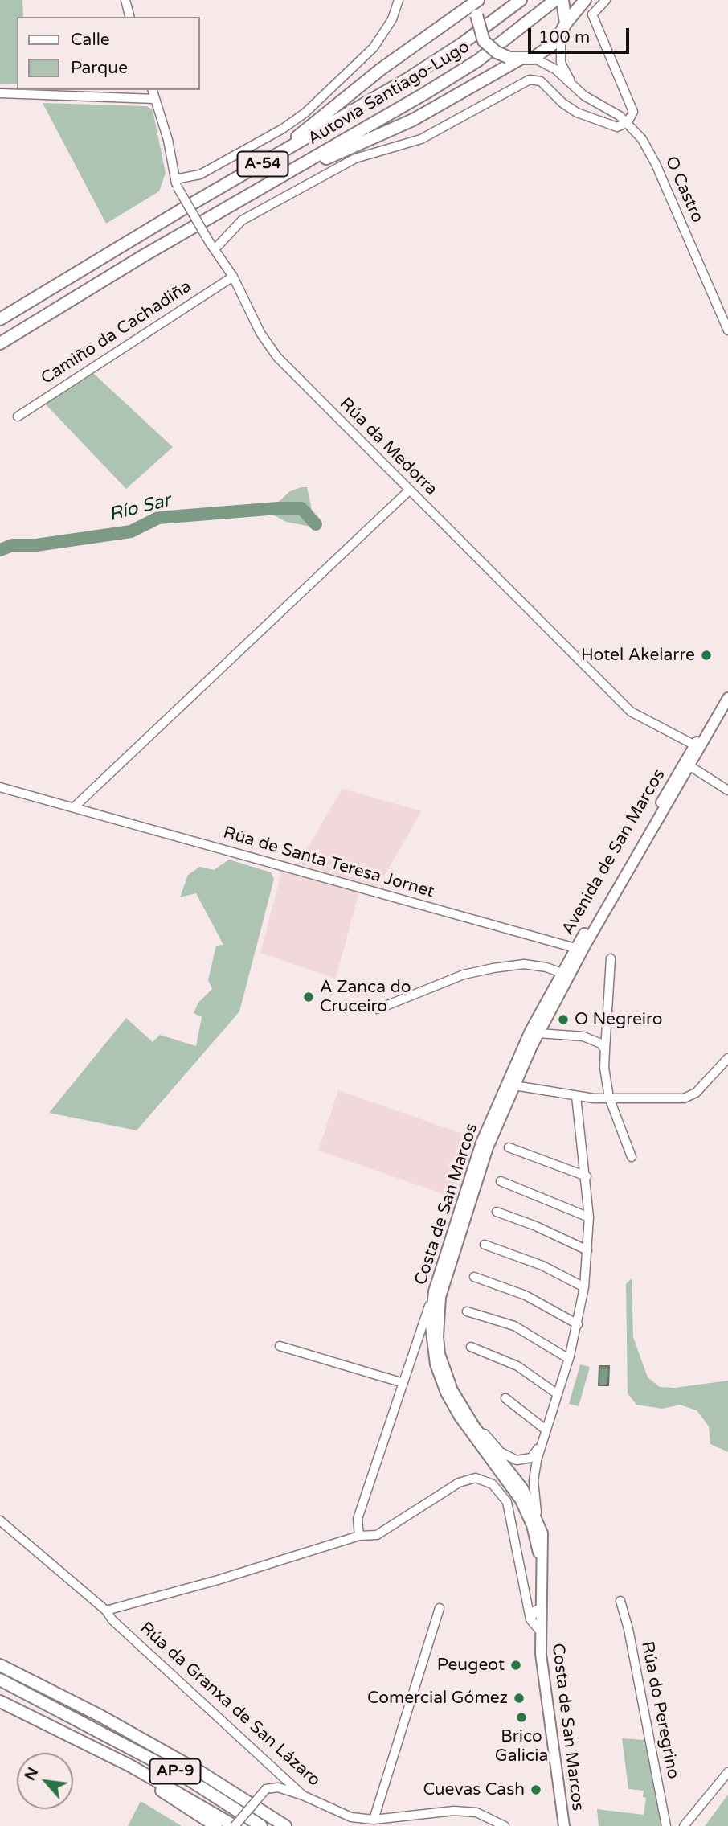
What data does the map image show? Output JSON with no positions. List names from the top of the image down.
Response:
{
  "streets": {
    "highway": ["Autovía Santiago-Lugo", "A-54", "AP-9"],
    "main road": ["Avenida de San Marcos", "Costa de San Marcos"],
    "street": [
      "O Castro",
      "Camiño da Cachadiña",
      "Rúa da Medorra",
      "Rúa de Santa Teresa Jornet",
      "Rúa da Granxa de San Lázaro",
      "Rúa do Peregrino"
    ]
  },
  "crossings": [
    ["Camiño da Cachadiña", "Rúa da Medorra"],
    ["Rúa da Medorra", "Avenida de San Marcos"],
    ["Avenida de San Marcos", "Rúa de Santa Teresa Jornet"],
    ["Avenida de San Marcos", "Costa de San Marcos"]
  ],
  "water": ["Río Sar"],
  "places": [
    "Hotel Akelarre",
    "A Zanca do Cruceiro",
    "O Negreiro",
    "Peugeot",
    "Comercial Gómez",
    "Brico Galicia",
    "Cuevas Cash"
  ],
  "legend": ["Calle", "Parque"],
  "scale_bar": "100 m",
  "north": "top left"
}
